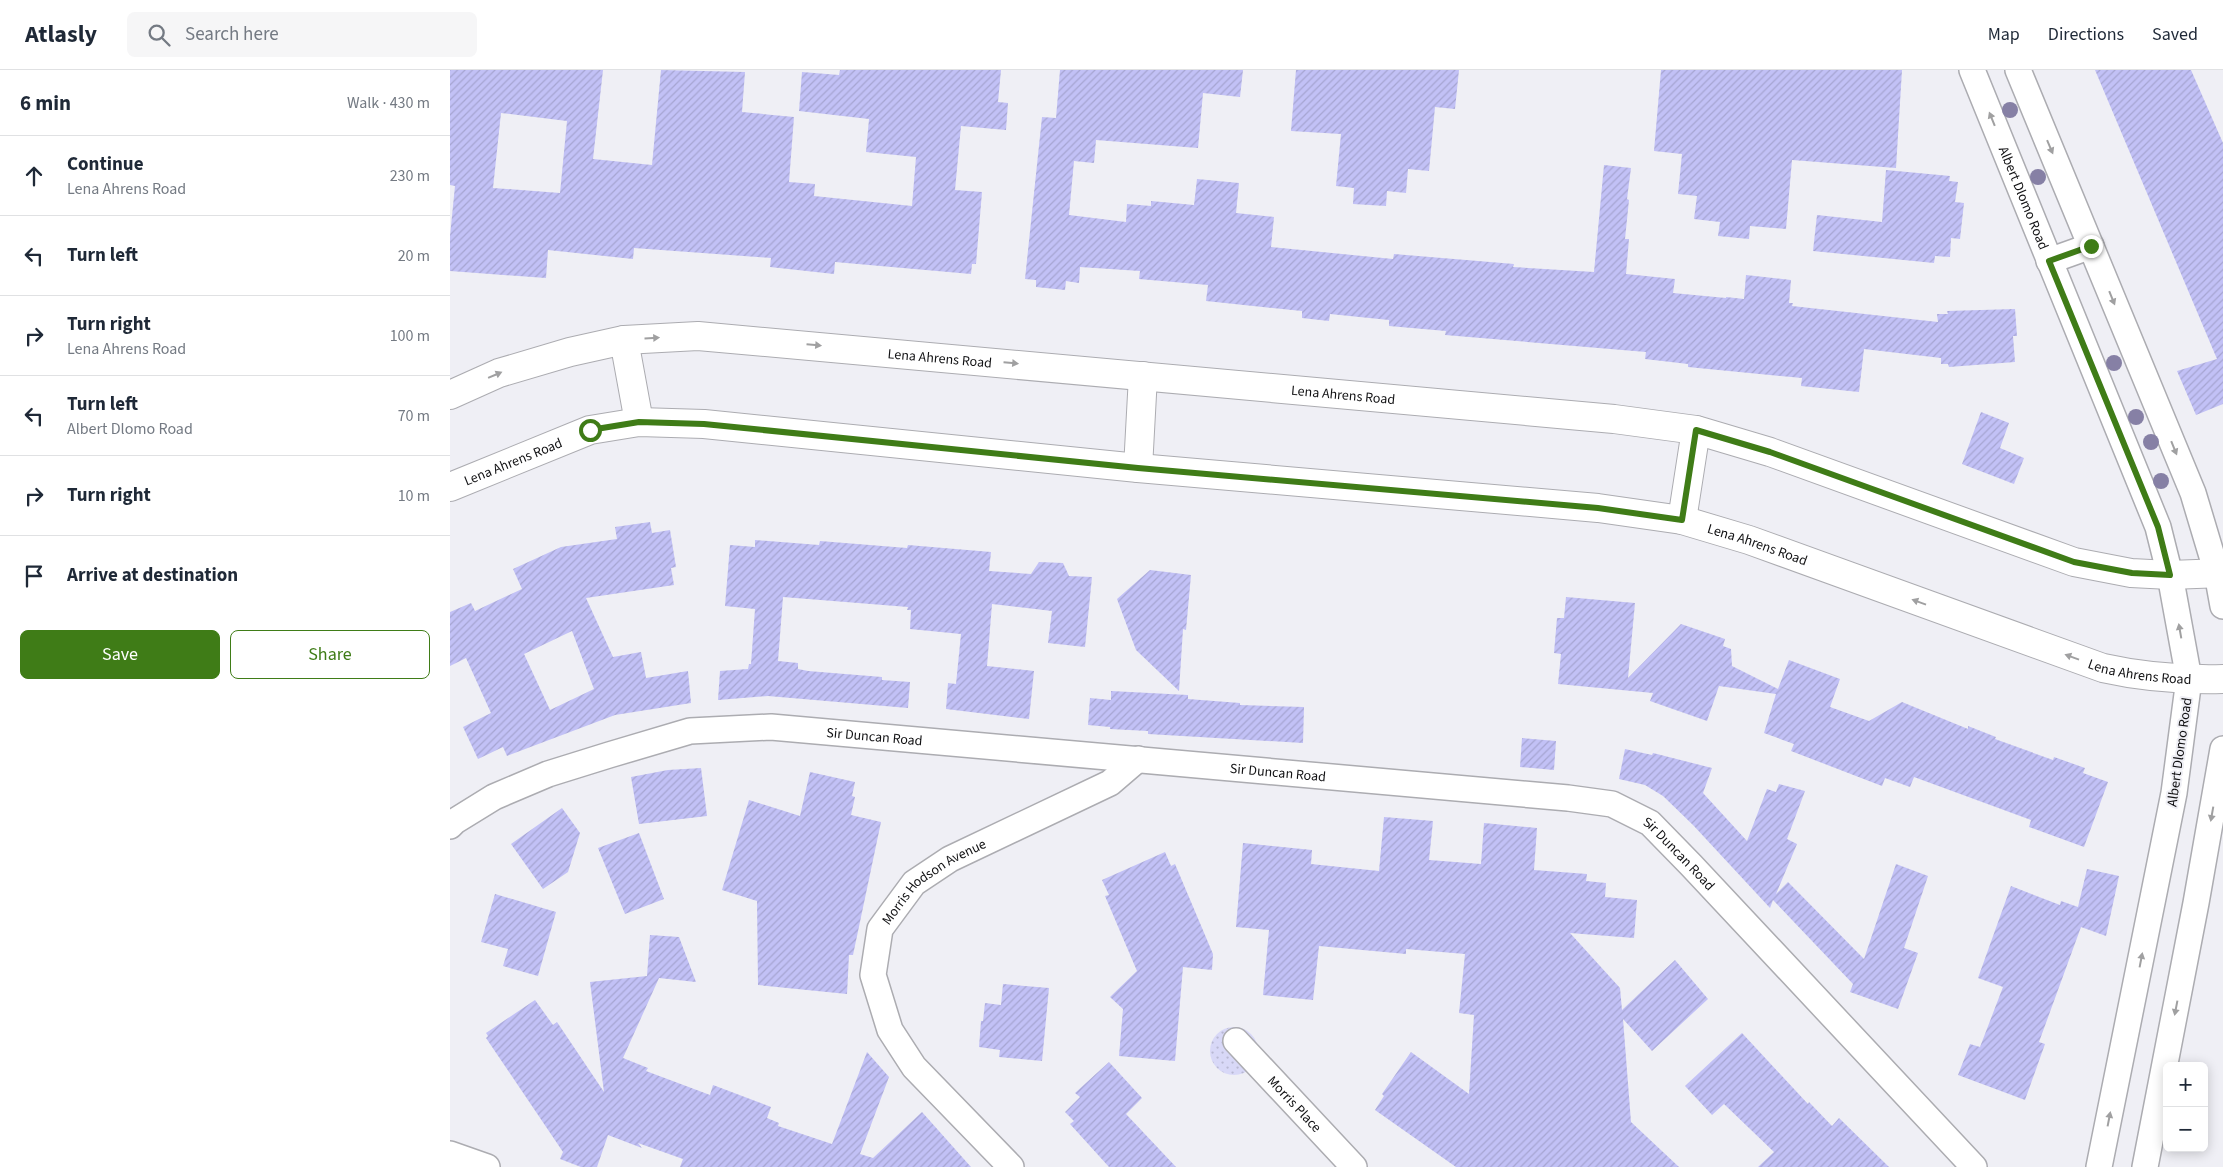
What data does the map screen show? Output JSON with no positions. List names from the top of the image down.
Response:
{
  "streets": {
    "main road": ["Lena Ahrens Road"],
    "street": [
      "Albert Dlomo Road",
      "Sir Duncan Road",
      "Morris Hodson Avenue",
      "Morris Place"
    ]
  },
  "crossings": [
    ["Albert Dlomo Road", "Lena Ahrens Road"],
    ["Sir Duncan Road", "Morris Hodson Avenue"]
  ],
  "page": {
    "header": "Atlasly",
    "search": "Search here",
    "nav": ["Map", "Directions", "Saved"],
    "heading": ["6 min", "Walk · 430 m"],
    "list": [
      ["Continue", "Lena Ahrens Road", "230 m"],
      ["Turn left", "20 m"],
      ["Turn right", "Lena Ahrens Road", "100 m"],
      ["Turn left", "Albert Dlomo Road", "70 m"],
      ["Turn right", "10 m"],
      "Arrive at destination"
    ],
    "buttons": ["Save", "Share"],
    "map_buttons": ["+", "−"]
  }
}
